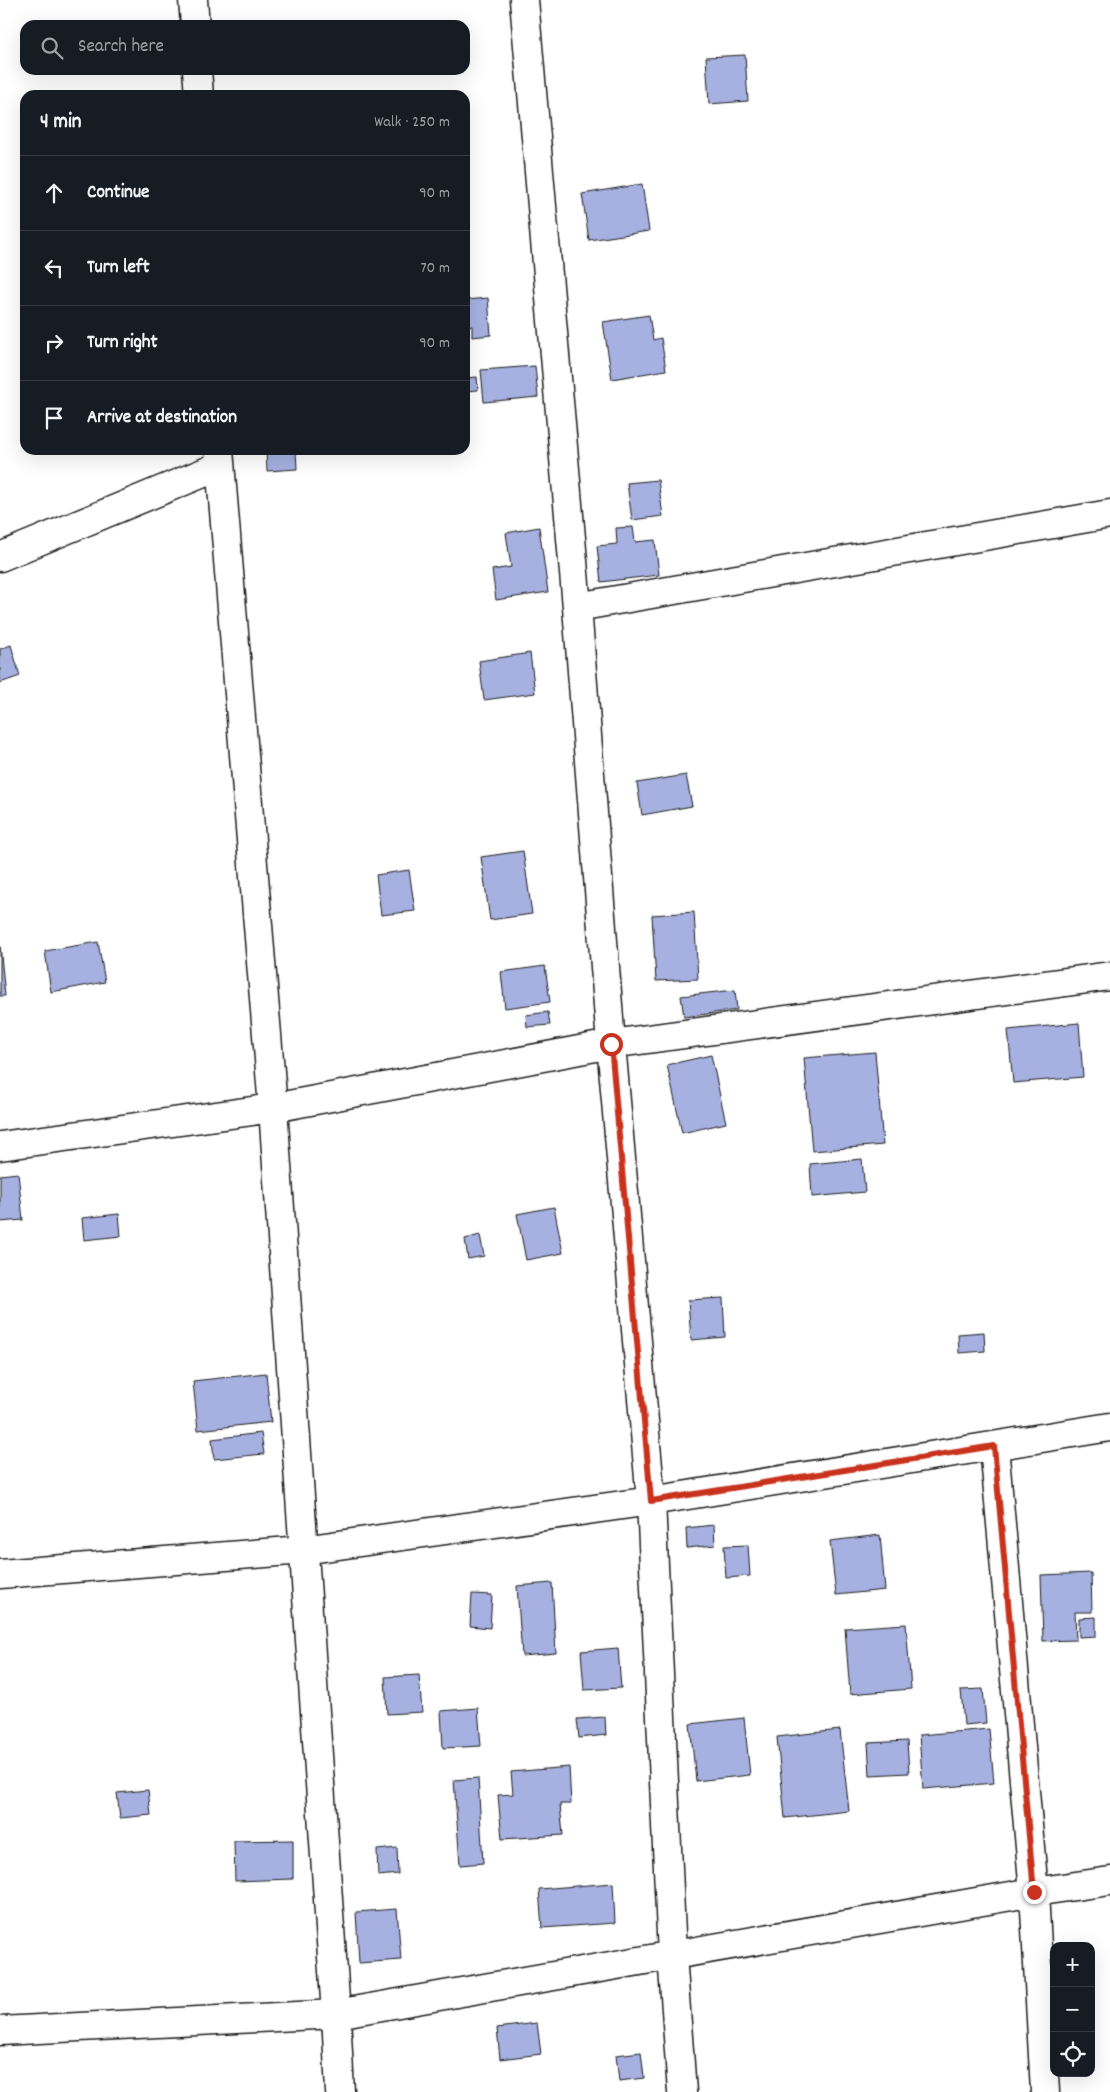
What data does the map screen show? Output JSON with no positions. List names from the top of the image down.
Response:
{
  "page": {
    "search": "Search here",
    "heading": ["4 min", "Walk · 250 m"],
    "list": [
      ["Continue", "90 m"],
      ["Turn left", "70 m"],
      ["Turn right", "90 m"],
      "Arrive at destination"
    ],
    "map_buttons": ["+", "−"]
  }
}
